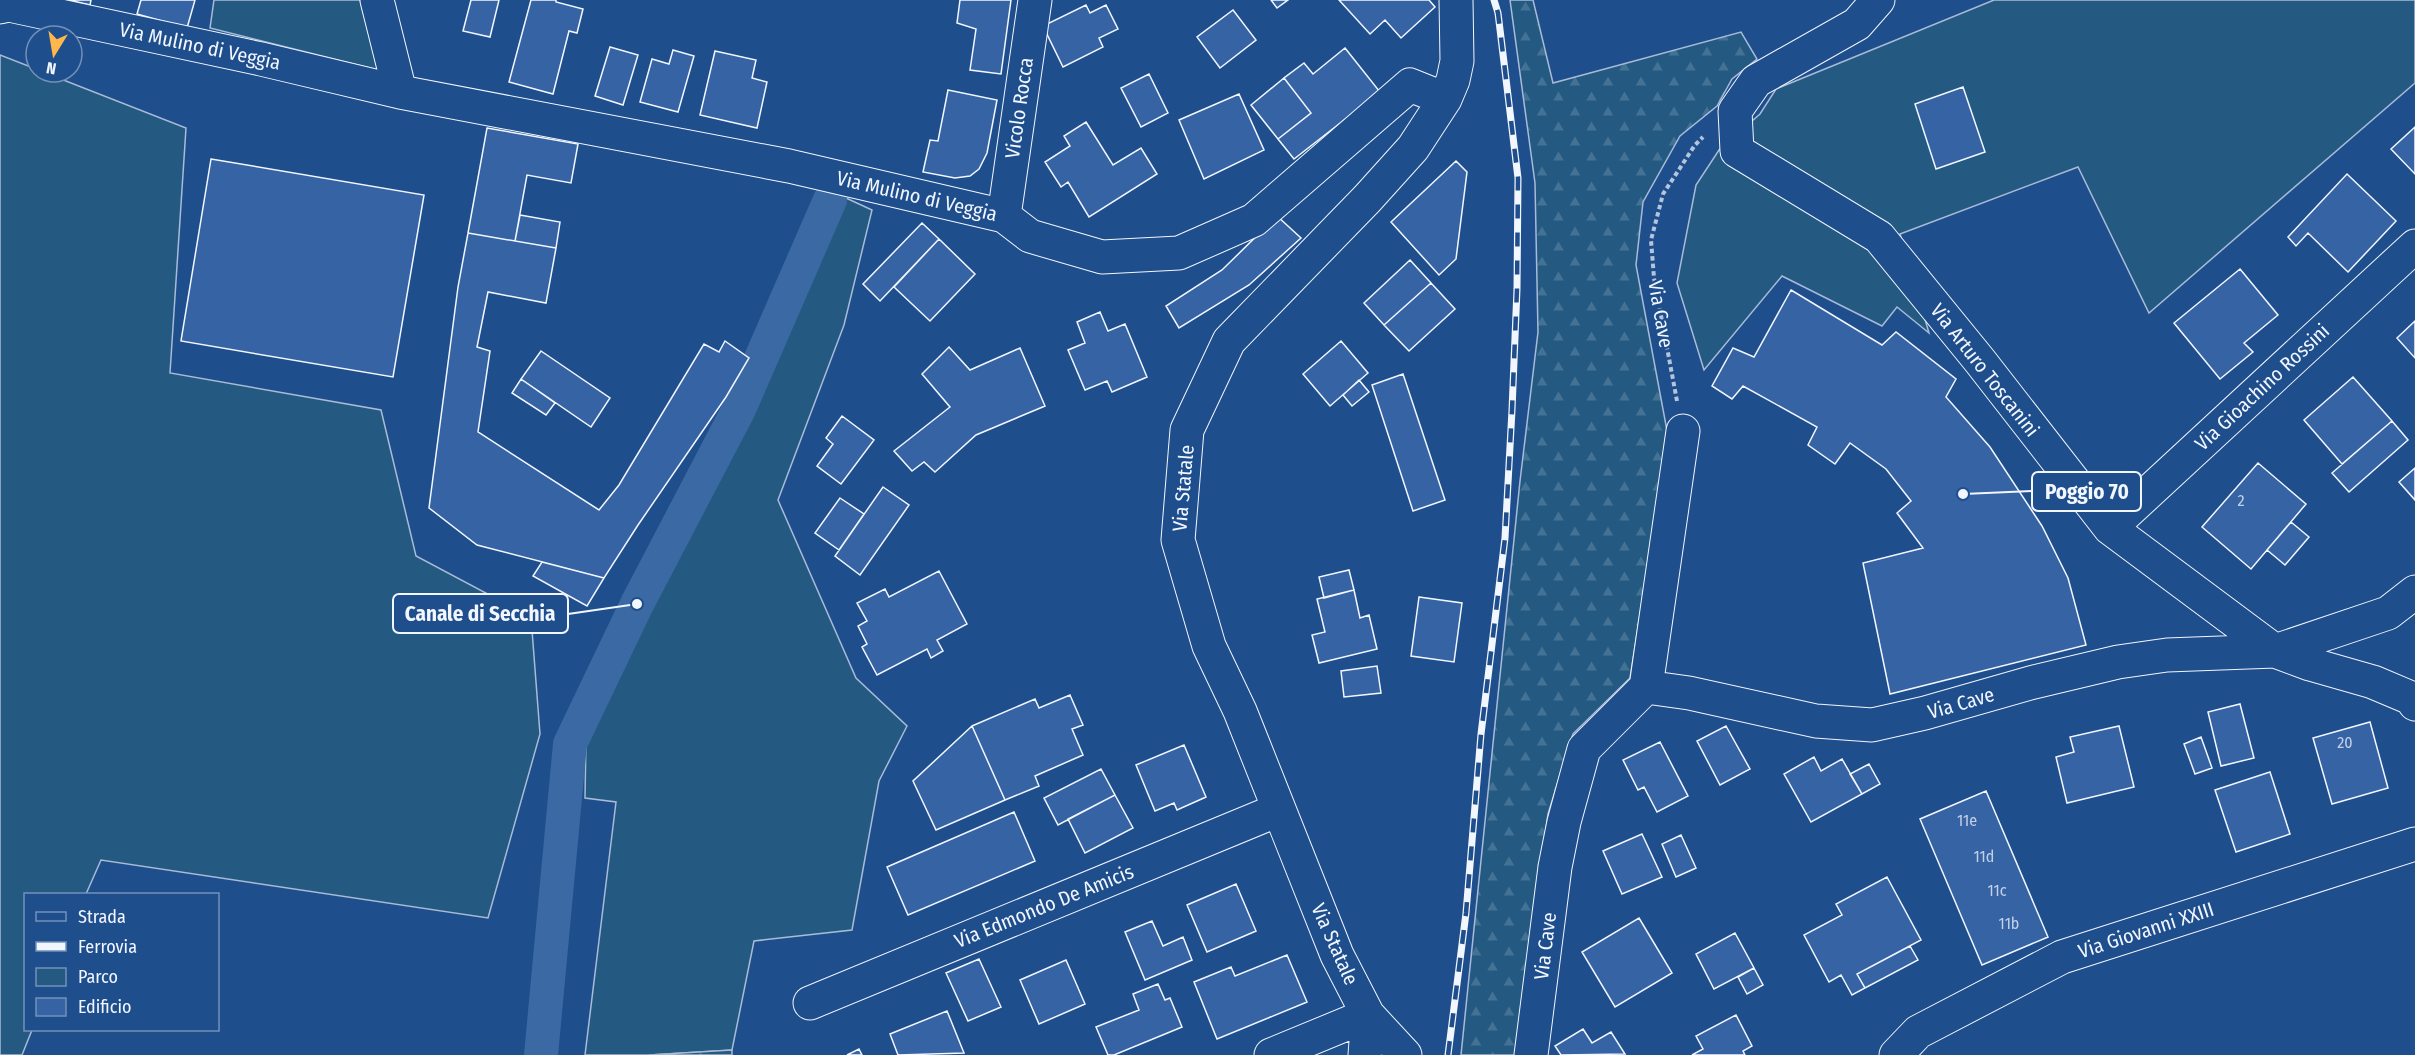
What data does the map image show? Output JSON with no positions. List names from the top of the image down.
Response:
{
  "streets": {
    "street": [
      "Via Mulino di Veggia",
      "Vicolo Rocca",
      "Via Cave",
      "Via Arturo Toscanini",
      "Via Gioachino Rossini",
      "Via Statale",
      "Via Edmondo De Amicis",
      "Via Giovanni XXIII"
    ]
  },
  "crossings": [
    ["Via Mulino di Veggia", "Vicolo Rocca"],
    ["Via Mulino di Veggia", "Via Statale"],
    ["Via Cave", "Via Arturo Toscanini"],
    ["Via Arturo Toscanini", "Via Gioachino Rossini"],
    ["Via Statale", "Via Edmondo De Amicis"]
  ],
  "places": ["Poggio 70", "Canale di Secchia"],
  "house_numbers": [
    "2",
    "20",
    "11e",
    "11d",
    "11c",
    "11b"
  ],
  "legend": [
    "Strada",
    "Ferrovia",
    "Parco",
    "Edificio"
  ],
  "north": "bottom"
}
